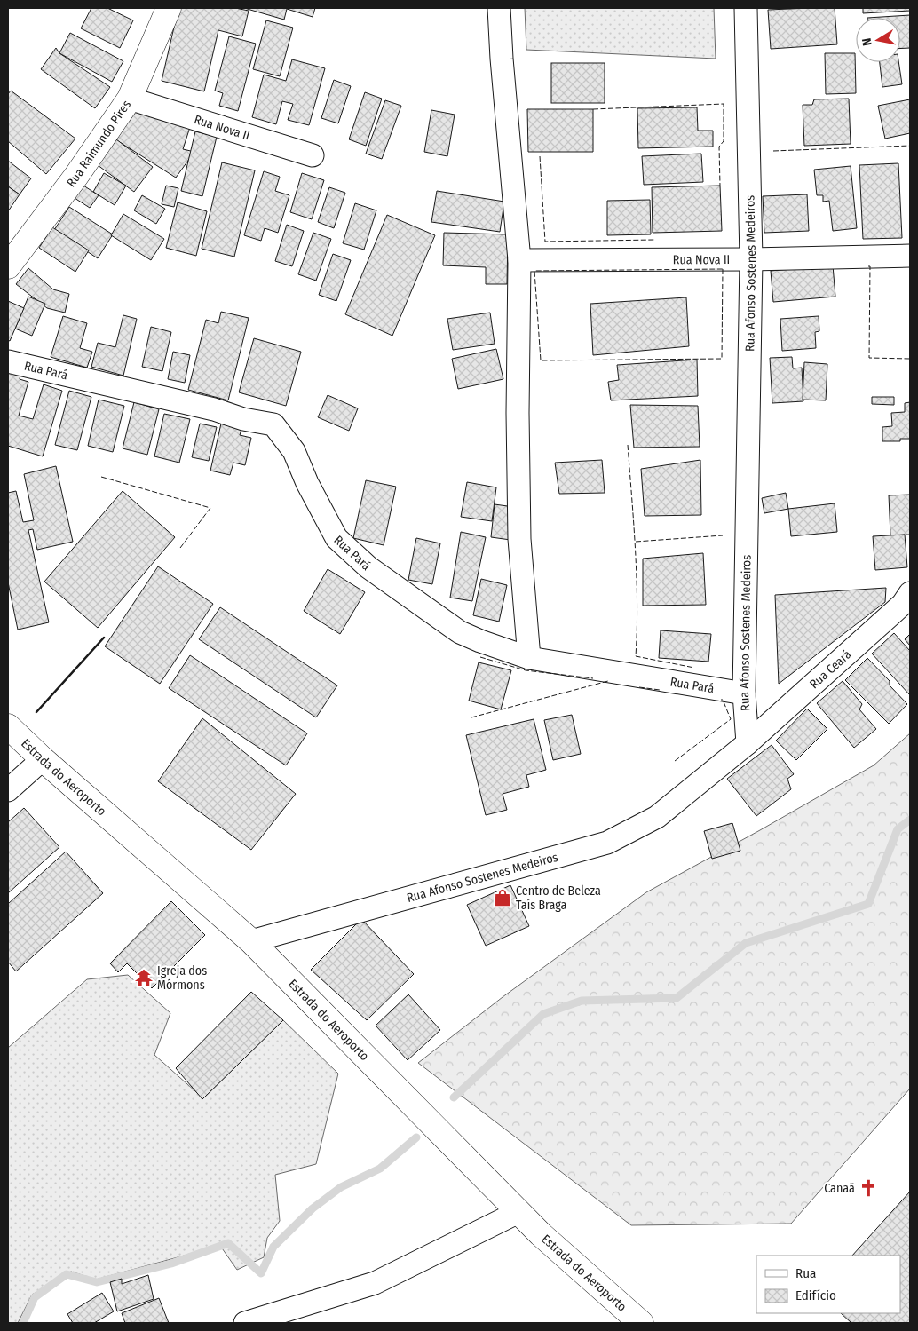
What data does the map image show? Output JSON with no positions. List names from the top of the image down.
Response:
{
  "streets": {
    "street": [
      "Rua Nova II",
      "Rua Raimundo Pires",
      "Rua Afonso Sostenes Medeiros",
      "Rua Pará",
      "Rua Ceará",
      "Estrada do Aeroporto"
    ]
  },
  "crossings": [
    ["Rua Nova II", "Rua Raimundo Pires"],
    ["Rua Nova II", "Rua Afonso Sostenes Medeiros"],
    ["Rua Afonso Sostenes Medeiros", "Rua Pará"],
    ["Rua Afonso Sostenes Medeiros", "Rua Ceará"],
    ["Rua Afonso Sostenes Medeiros", "Estrada do Aeroporto"]
  ],
  "places": {
    "shop": ["Centro de Beleza Taís Braga"],
    "temple": ["Igreja dos Mórmons"],
    "church": ["Canaã"]
  },
  "legend": ["Rua", "Edifício"],
  "north": "left"
}
